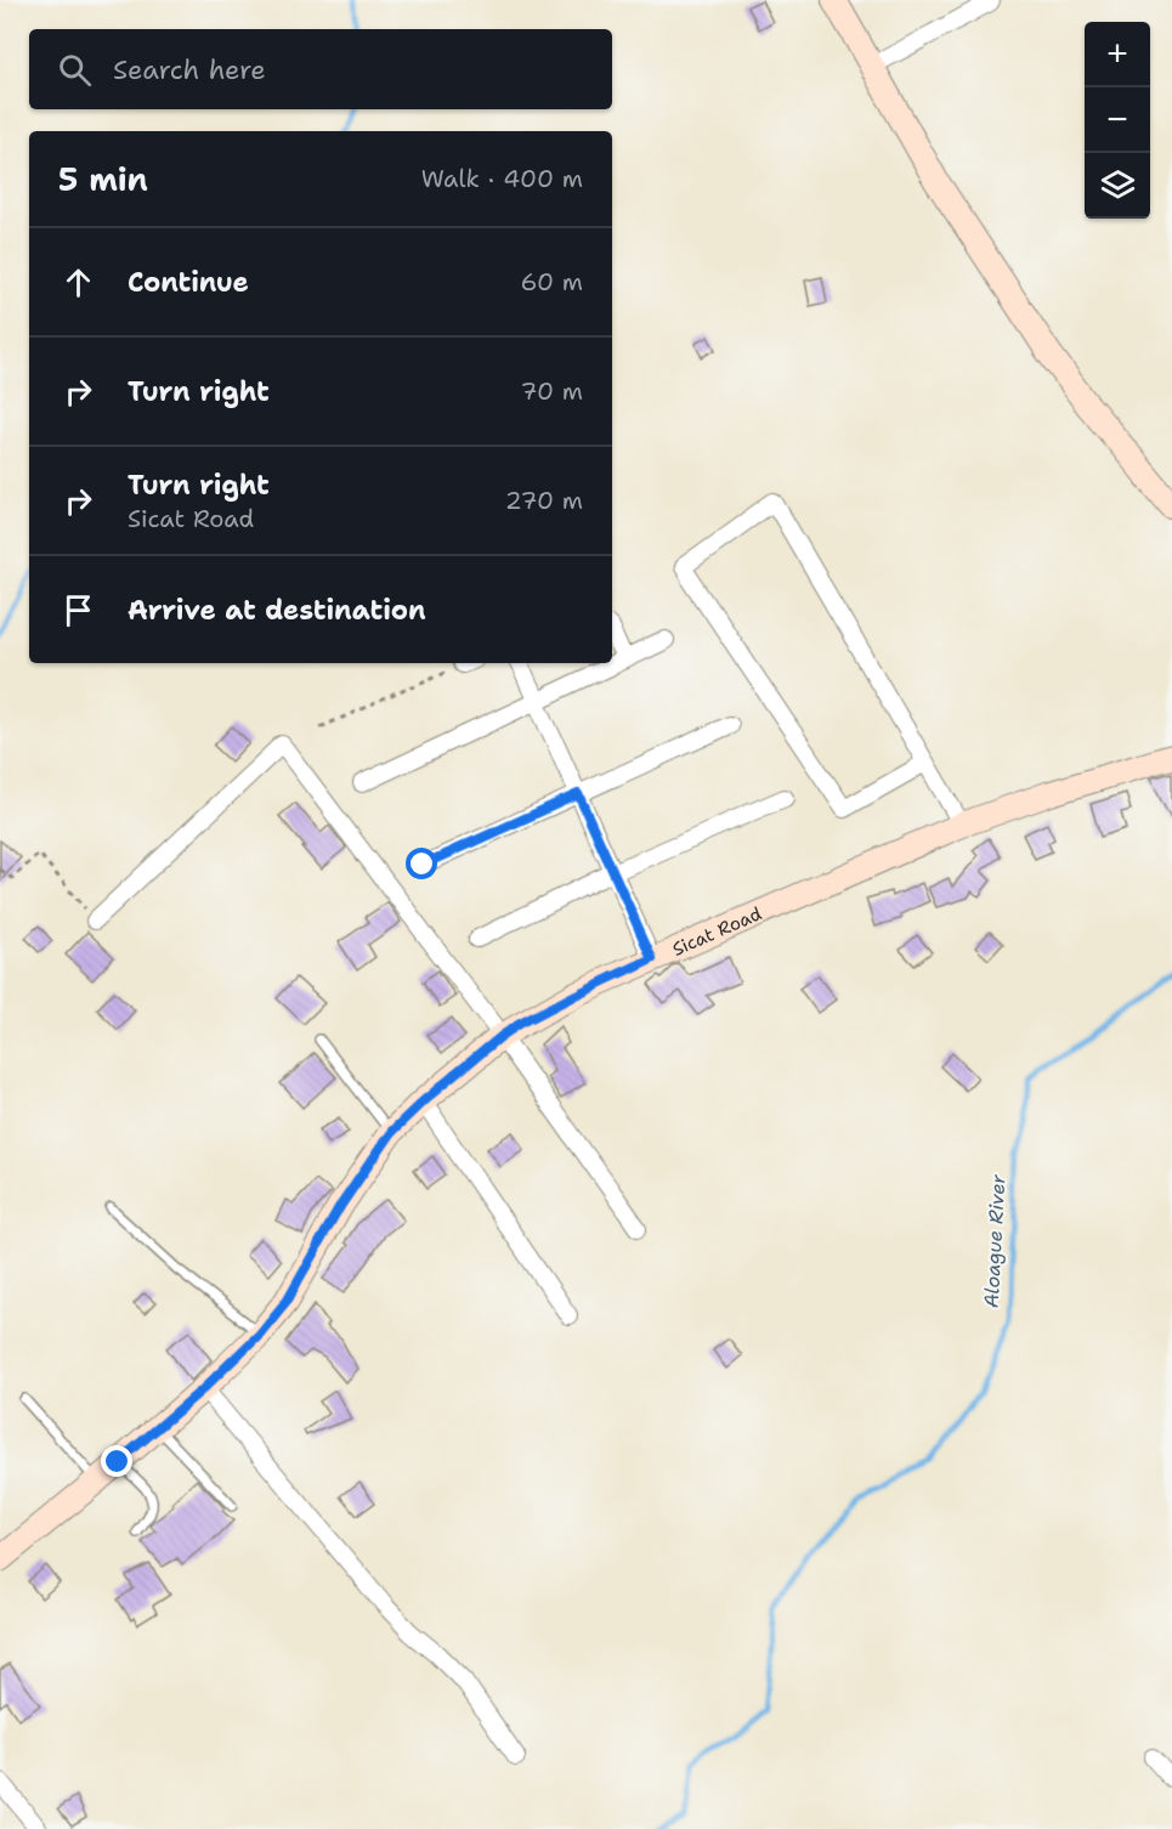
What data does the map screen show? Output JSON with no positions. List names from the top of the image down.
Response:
{
  "streets": {
    "street": ["Sicat Road"]
  },
  "water": ["Aloague River"],
  "page": {
    "map_buttons": ["+", "−"],
    "search": "Search here",
    "heading": ["5 min", "Walk · 400 m"],
    "list": [
      ["Continue", "60 m"],
      ["Turn right", "70 m"],
      ["Turn right", "Sicat Road", "270 m"],
      "Arrive at destination"
    ]
  }
}
